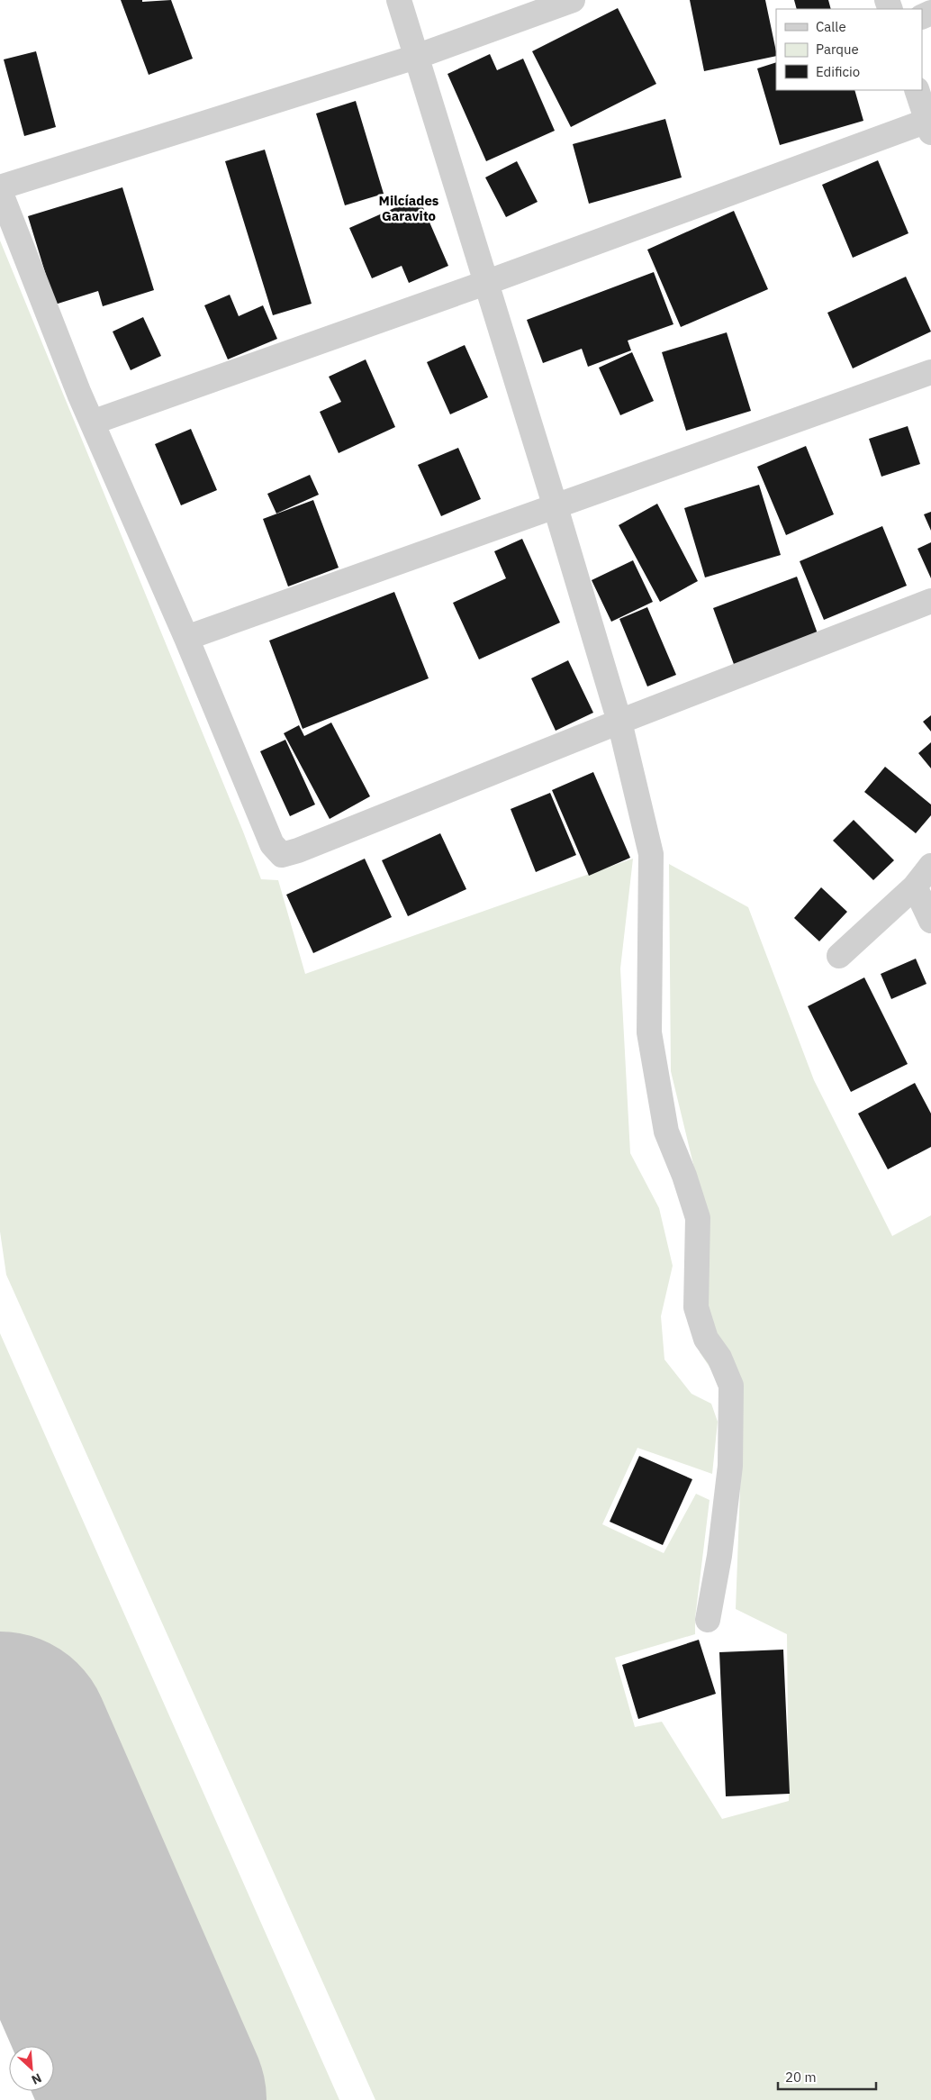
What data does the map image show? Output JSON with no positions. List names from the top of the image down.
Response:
{
  "districts": ["Milcíades Garavito"],
  "legend": ["Calle", "Parque", "Edificio"],
  "scale_bar": "20 m",
  "north": "bottom right"
}
